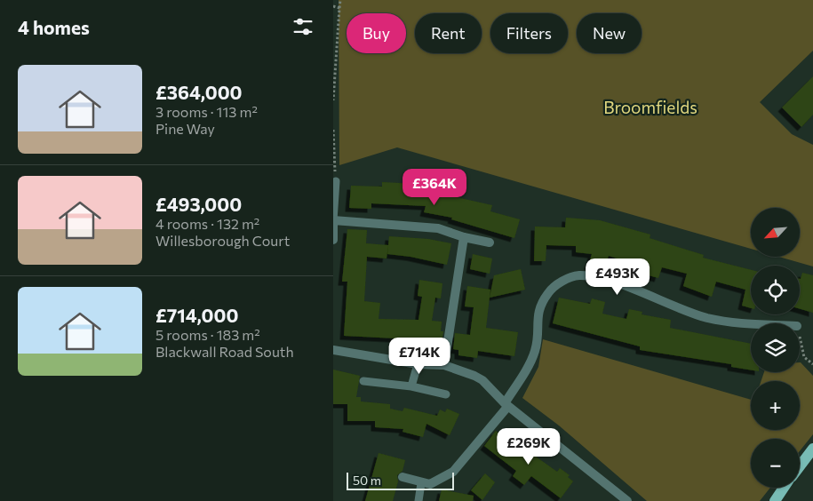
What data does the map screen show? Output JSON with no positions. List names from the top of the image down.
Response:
{
  "parks": ["Broomfields"],
  "scale_bar": "50 m",
  "north": "bottom left",
  "page": {
    "heading": "4 homes",
    "chip": [
      "Buy",
      "Rent",
      "Filters",
      "New"
    ],
    "list": [
      {
        "name": "£364,000",
        "note": "3 rooms · 113 m² · Pine Way"
      },
      {
        "name": "£493,000",
        "note": "4 rooms · 132 m² · Willesborough Court"
      },
      {
        "name": "£714,000",
        "note": "5 rooms · 183 m² · Blackwall Road South"
      }
    ],
    "price": [
      "£364K",
      "£493K",
      "£714K",
      "£269K"
    ],
    "map_buttons": ["+", "−"],
    "scale": "50 m"
  }
}
